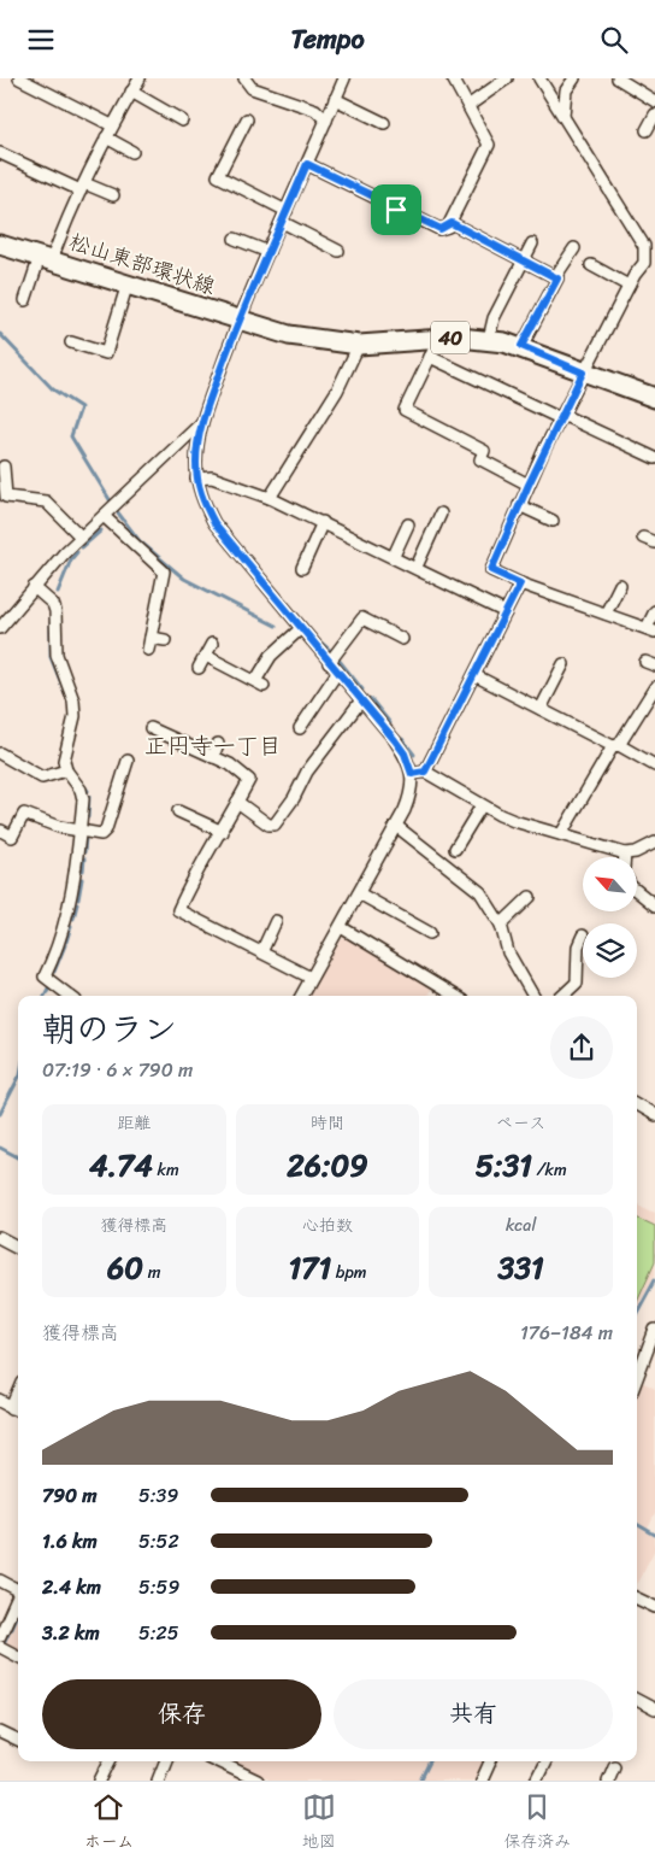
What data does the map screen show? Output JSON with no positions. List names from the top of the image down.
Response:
{
  "streets": {
    "main road": ["松山東部環状線", "40"]
  },
  "districts": ["正円寺一丁目"],
  "north": "top left",
  "page": {
    "header": "Tempo",
    "heading": ["朝のラン", "07:19 · 6 × 790 m"],
    "stats": [
      ["距離", "4.74 km"],
      ["時間", "26:09"],
      ["ペース", "5:31 /km"],
      ["獲得標高", "60 m"],
      ["心拍数", "171 bpm"],
      ["kcal", "331"]
    ],
    "chart": ["獲得標高", "176–184 m"],
    "list": [
      {
        "name": "790 m",
        "note": "5:39"
      },
      {
        "name": "1.6 km",
        "note": "5:52"
      },
      {
        "name": "2.4 km",
        "note": "5:59"
      },
      {
        "name": "3.2 km",
        "note": "5:25"
      }
    ],
    "buttons": ["保存", "共有"],
    "tabs": ["ホーム", "地図", "保存済み"]
  }
}
